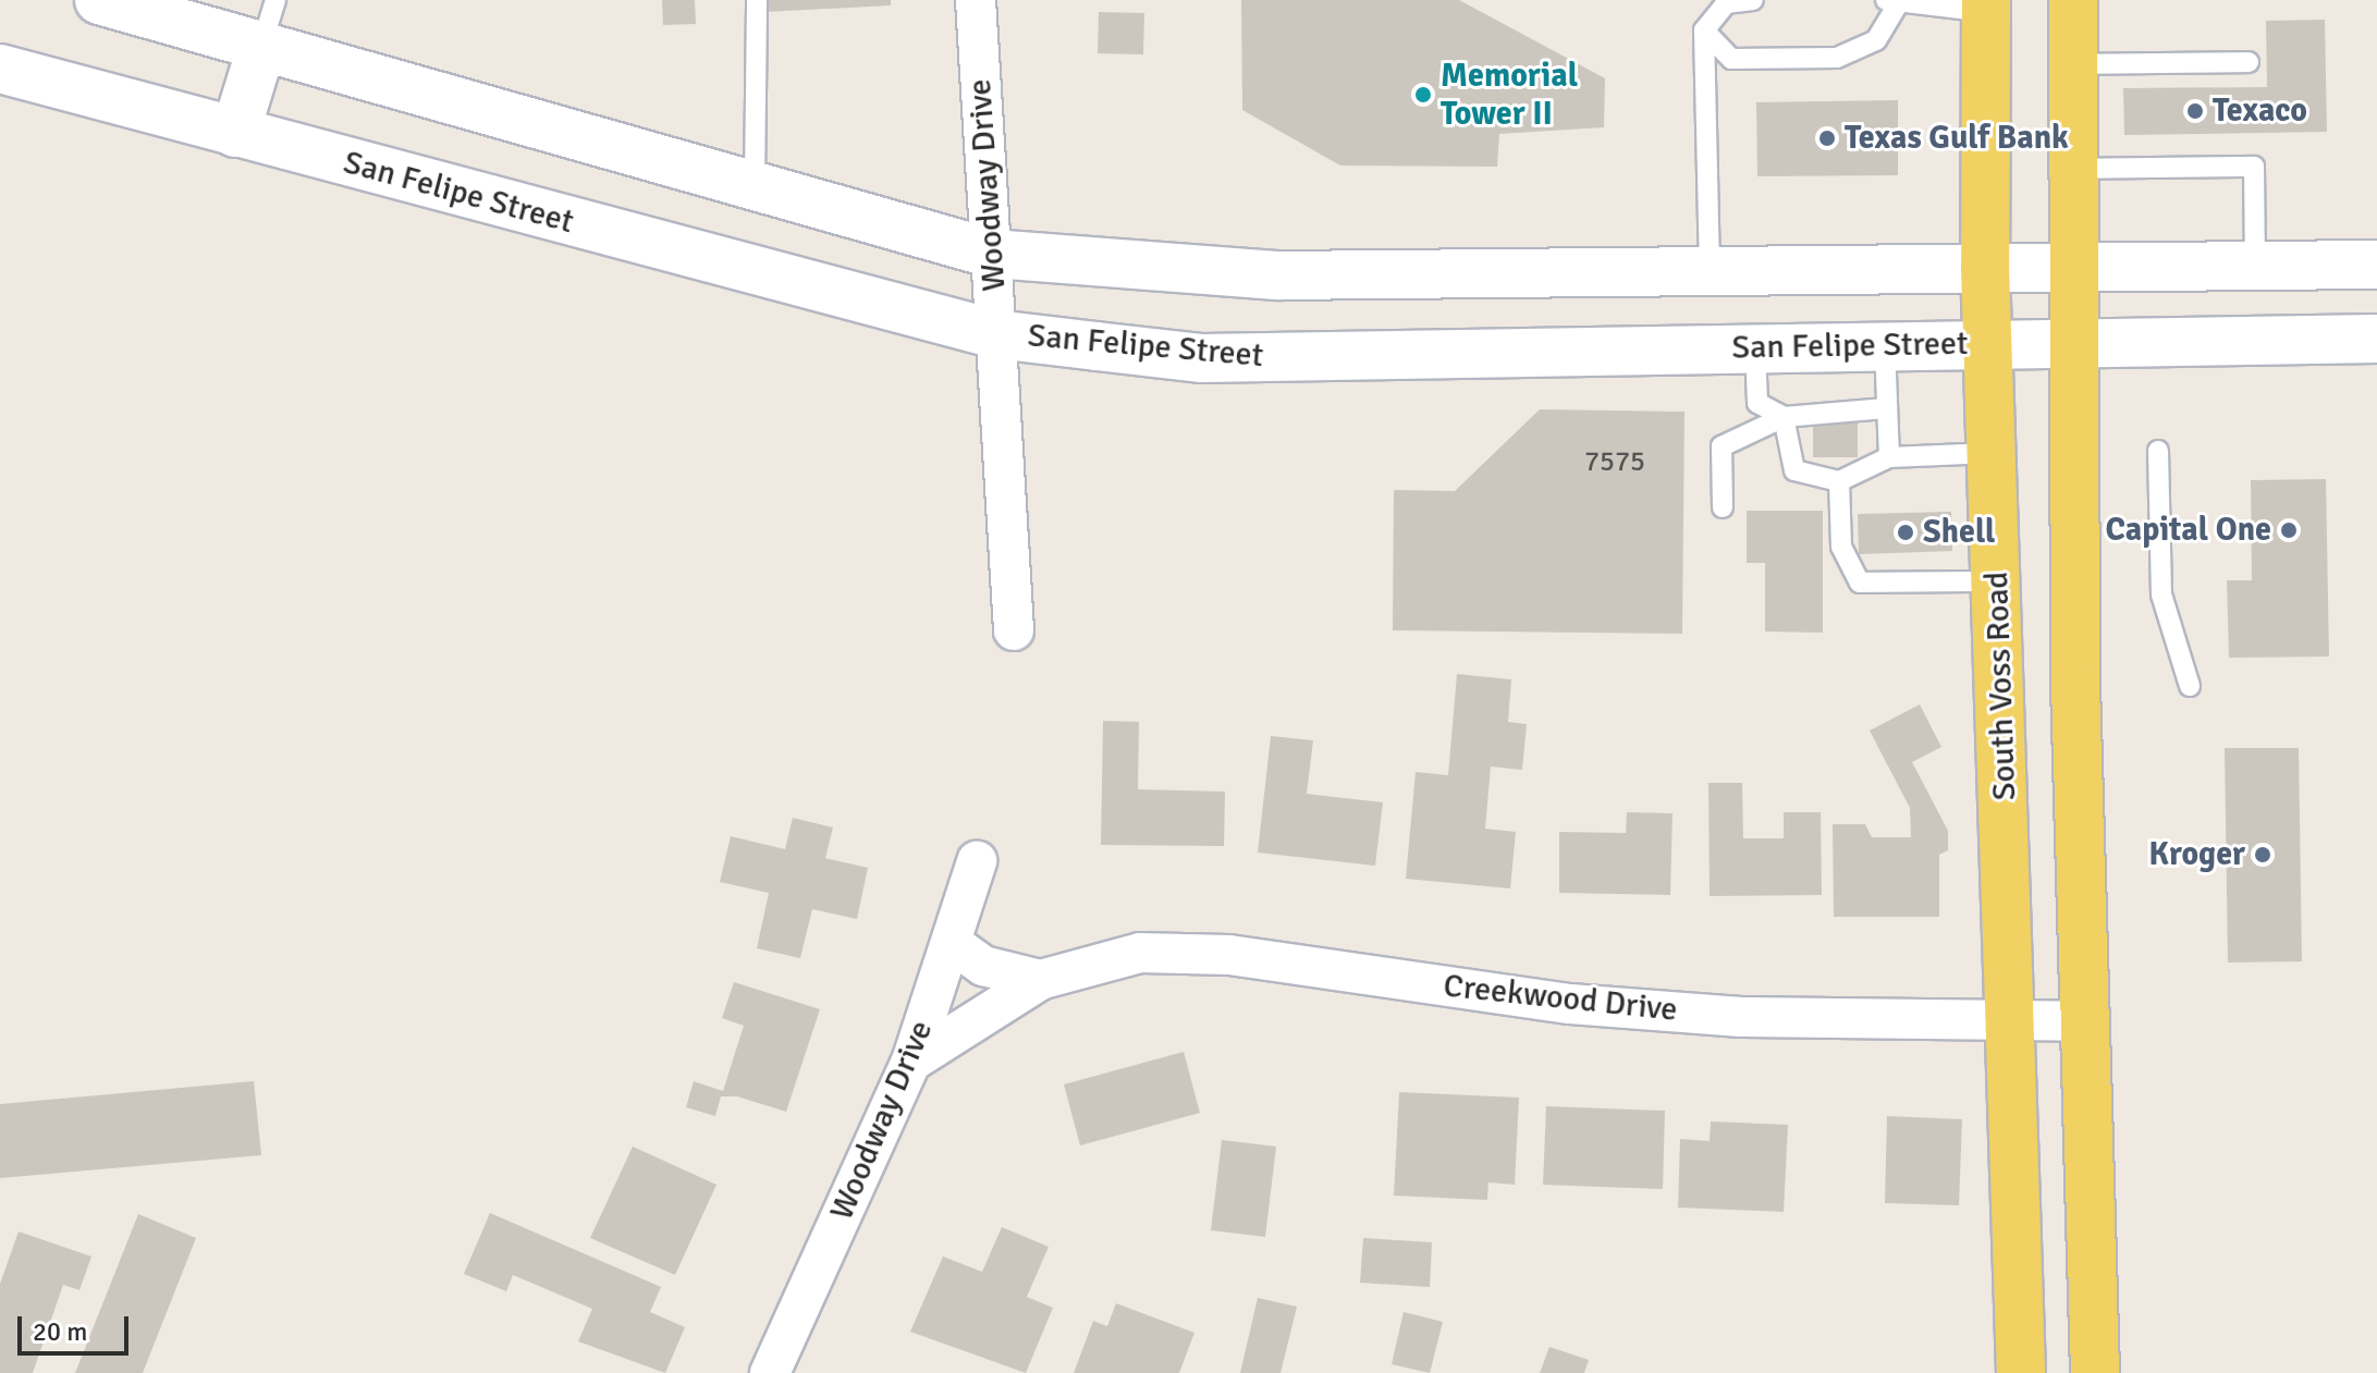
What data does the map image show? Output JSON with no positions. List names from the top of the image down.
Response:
{
  "streets": {
    "main road": ["San Felipe Street", "South Voss Road"],
    "street": ["Woodway Drive", "Creekwood Drive"]
  },
  "crossings": [
    ["Woodway Drive", "San Felipe Street"],
    ["Woodway Drive", "Creekwood Drive"],
    ["San Felipe Street", "South Voss Road"],
    ["South Voss Road", "Creekwood Drive"]
  ],
  "places": [
    "Memorial Tower II",
    "Texaco",
    "Texas Gulf Bank",
    "Capital One",
    "Shell",
    "Kroger"
  ],
  "house_numbers": ["7575"],
  "scale_bar": "20 m"
}
